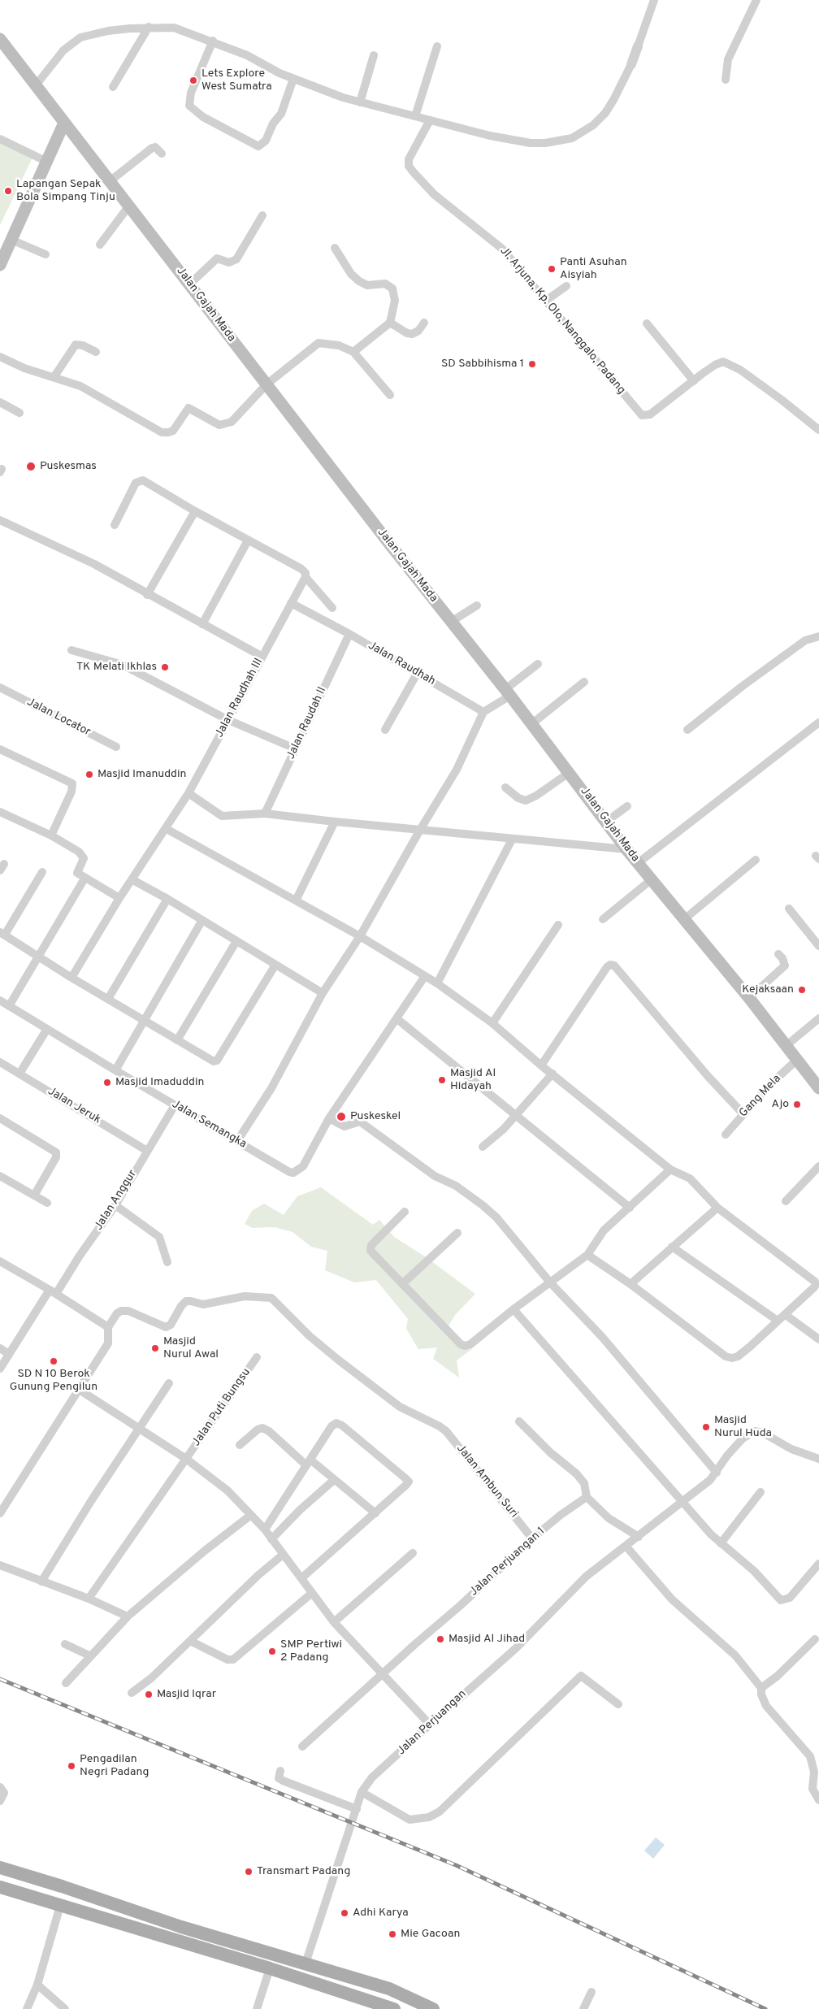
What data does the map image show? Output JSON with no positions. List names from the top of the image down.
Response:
{
  "streets": {
    "main road": ["Jalan Gajah Mada"],
    "street": [
      "Jl. Arjuna, Kp. Olo, Nanggalo, Padang",
      "Jalan Raudhah",
      "Jalan Raudhah III",
      "Jalan Locator",
      "Jalan Raudah II",
      "Gang Mela",
      "Jalan Jeruk",
      "Jalan Semangka",
      "Jalan Anggur",
      "Jalan Puti Bungsu",
      "Jalan Ambun Suri",
      "Jalan Perjuangan 1",
      "Jalan Perjuangan"
    ]
  },
  "crossings": [
    ["Jalan Gajah Mada", "Gang Mela"],
    ["Jalan Raudhah", "Jalan Raudhah III"],
    ["Jalan Raudhah", "Jalan Raudah II"],
    ["Jalan Jeruk", "Jalan Anggur"],
    ["Jalan Semangka", "Jalan Anggur"],
    ["Jalan Ambun Suri", "Jalan Perjuangan 1"]
  ],
  "places": [
    "Lets Explore West Sumatra",
    "Lapangan Sepak Bola Simpang Tinju",
    "Panti Asuhan Aisyiah",
    "SD Sabbihisma 1",
    "Puskesmas",
    "TK Melati Ikhlas",
    "Masjid Imanuddin",
    "Kejaksaan",
    "Masjid Al Hidayah",
    "Masjid Imaduddin",
    "Ajo",
    "Puskeskel",
    "Masjid Nurul Awal",
    "SD N 10 Berok Gunung Pengilun",
    "Masjid Nurul Huda",
    "Masjid Al Jihad",
    "SMP Pertiwi 2 Padang",
    "Masjid Iqrar",
    "Pengadilan Negri Padang",
    "Transmart Padang",
    "Adhi Karya",
    "Mie Gacoan"
  ]
}
